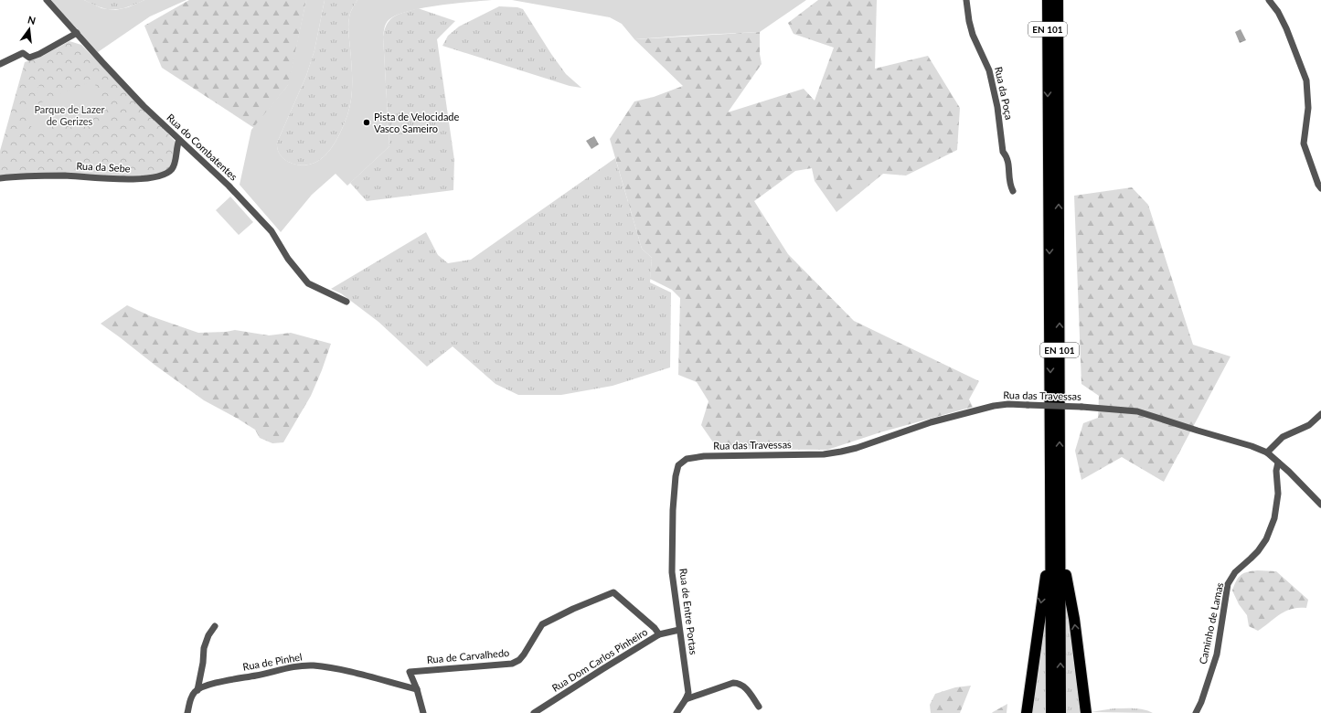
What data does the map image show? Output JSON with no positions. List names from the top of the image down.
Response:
{
  "streets": {
    "highway": ["EN 101"],
    "street": [
      "Rua da Poça",
      "Rua do Combatentes",
      "Rua da Sebe",
      "Rua das Travessas",
      "Rua de Entre Portas",
      "Caminho de Lamas",
      "Rua de Carvalhedo",
      "Rua Dom Carlos Pinheiro",
      "Rua de Pinhel"
    ]
  },
  "crossings": [
    ["Rua do Combatentes", "Rua da Sebe"],
    ["Rua das Travessas", "Rua de Entre Portas"],
    ["Rua das Travessas", "Caminho de Lamas"],
    ["Rua de Entre Portas", "Rua Dom Carlos Pinheiro"],
    ["Rua de Carvalhedo", "Rua Dom Carlos Pinheiro"],
    ["Rua de Carvalhedo", "Rua de Pinhel"]
  ],
  "parks": ["Parque de Lazer de Gerizes"],
  "places": ["Pista de Velocidade Vasco Sameiro"],
  "north": "top"
}
